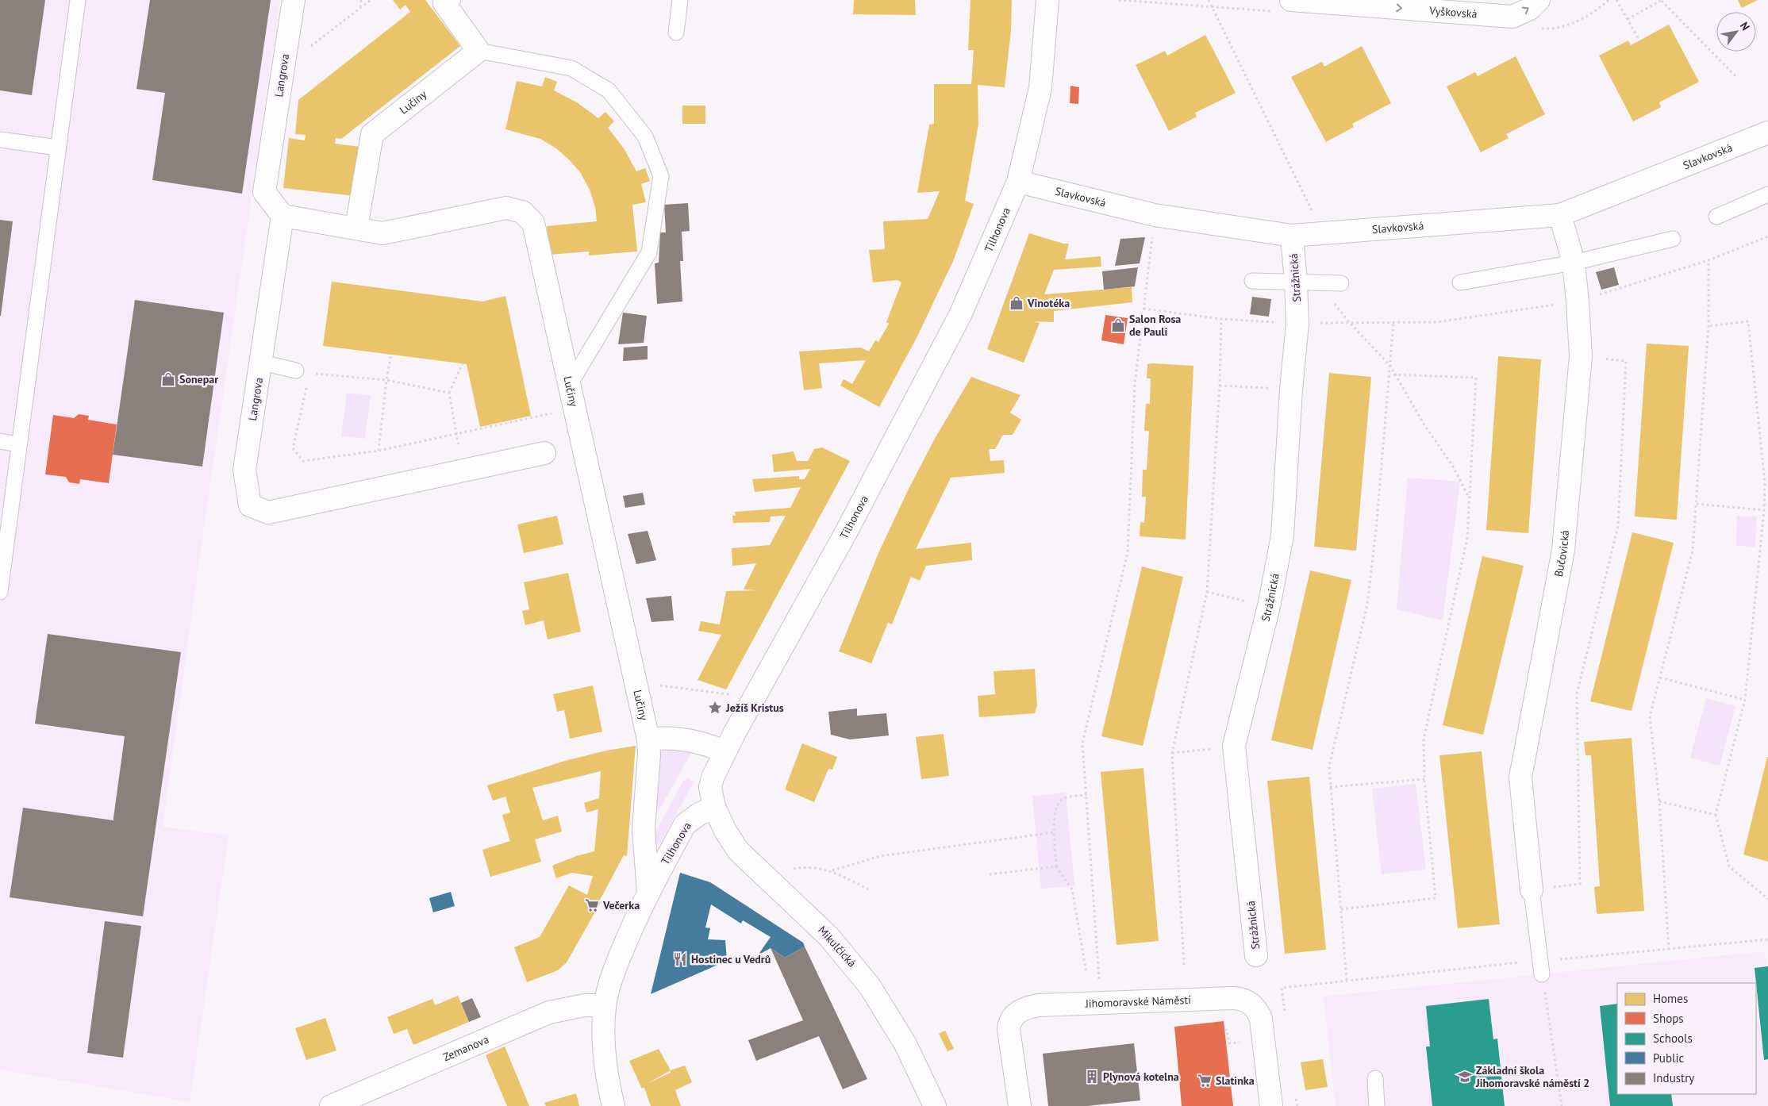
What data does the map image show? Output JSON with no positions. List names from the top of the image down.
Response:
{
  "streets": {
    "street": [
      "Vyškovská",
      "Langrova",
      "Lučiny",
      "Slavkovská",
      "Tilhonova",
      "Strážnická",
      "Bučovická",
      "Mikulčická",
      "Jihomoravské Náměstí",
      "Zemanova"
    ]
  },
  "crossings": [
    ["Langrova", "Lučiny"],
    ["Lučiny", "Tilhonova"],
    ["Slavkovská", "Tilhonova"],
    ["Slavkovská", "Strážnická"],
    ["Slavkovská", "Bučovická"],
    ["Tilhonova", "Mikulčická"],
    ["Tilhonova", "Zemanova"]
  ],
  "one_way": ["Vyškovská"],
  "places": {
    "shop": ["Vinotéka", "Salon Rosa de Pauli", "Sonepar"],
    "place": ["Ježíš Kristus"],
    "supermarket": ["Večerka", "Slatinka"],
    "restaurant": ["Hostinec u Vedrů"],
    "building": ["Plynová kotelna"],
    "school or university": ["Základní škola Jihomoravské náměstí 2"]
  },
  "legend": [
    "Homes",
    "Shops",
    "Schools",
    "Public",
    "Industry"
  ],
  "north": "top right"
}
